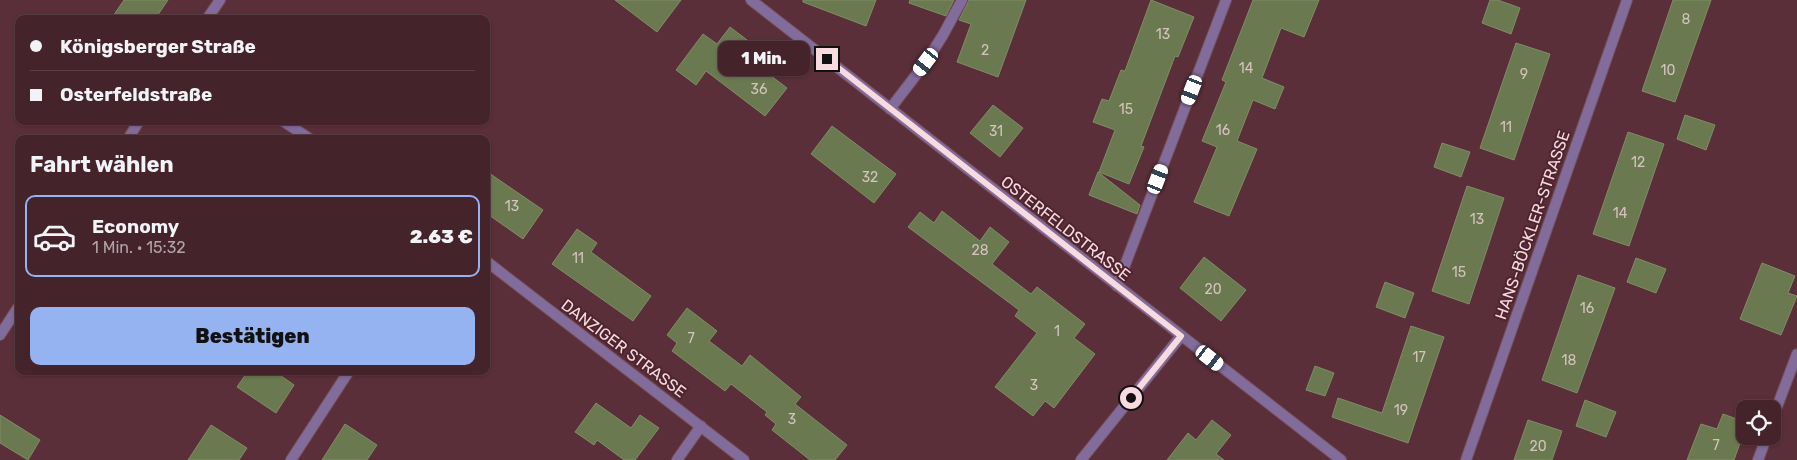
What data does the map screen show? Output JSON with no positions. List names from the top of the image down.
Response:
{
  "streets": {
    "street": ["HANS-BÖCKLER-STRASSE", "OSTERFELDSTRASSE", "DANZIGER STRASSE"]
  },
  "house_numbers": [
    "8",
    "13",
    "2",
    "14",
    "10",
    "9",
    "36",
    "15",
    "11",
    "16",
    "31",
    "12",
    "32",
    "13",
    "14",
    "13",
    "28",
    "11",
    "15",
    "20",
    "16",
    "1",
    "7",
    "17",
    "18",
    "3",
    "19",
    "3",
    "7",
    "20"
  ],
  "page": {
    "banner": ["Königsberger Straße", "Osterfeldstraße"],
    "bubble": "1 Min.",
    "heading": "Fahrt wählen",
    "list": [
      {
        "name": "Economy",
        "note": "1 Min. · 15:32",
        "value": "2.63 €"
      }
    ],
    "buttons": "Bestätigen"
  }
}
